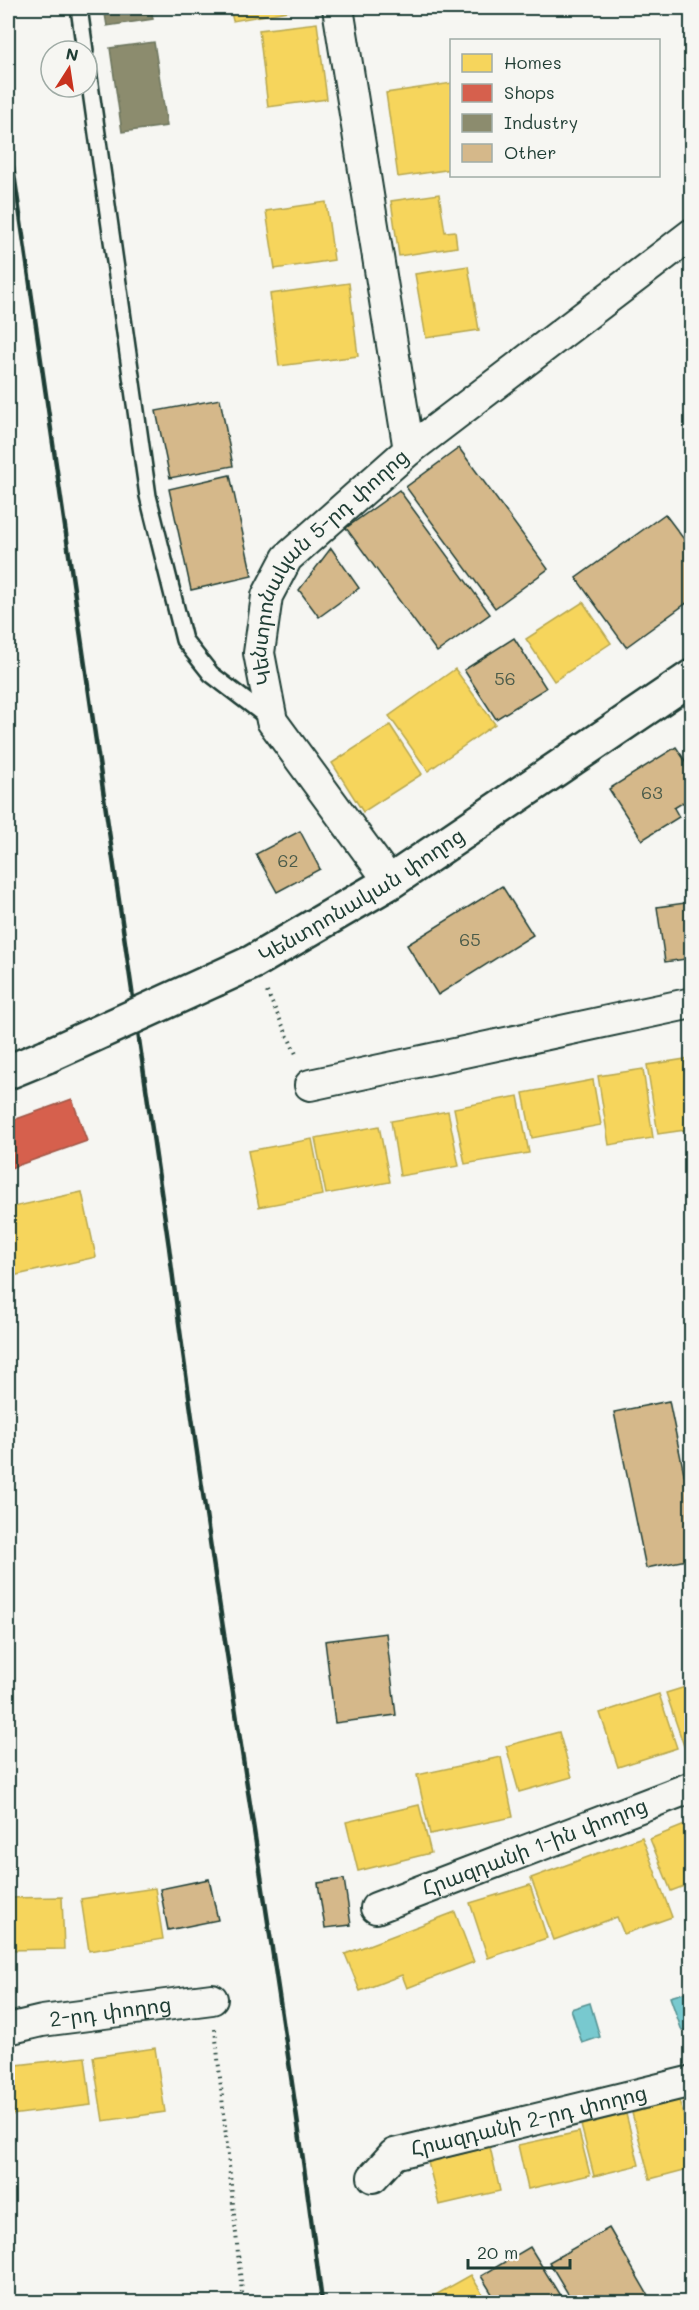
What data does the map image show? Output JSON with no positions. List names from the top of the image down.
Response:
{
  "streets": {
    "main road": ["Կենտրոնական փողոց"],
    "street": [
      "Կենտրոնական 5-րդ փողոց",
      "Հրազդանի 1-ին փողոց",
      "2-րդ փողոց",
      "Հրազդանի 2-րդ փողոց"
    ]
  },
  "crossings": [
    ["Կենտրոնական 5-րդ փողոց", "Կենտրոնական փողոց"]
  ],
  "house_numbers": [
    "56",
    "63",
    "62",
    "65"
  ],
  "legend": [
    "Homes",
    "Shops",
    "Industry",
    "Other"
  ],
  "scale_bar": "20 m",
  "north": "top"
}
